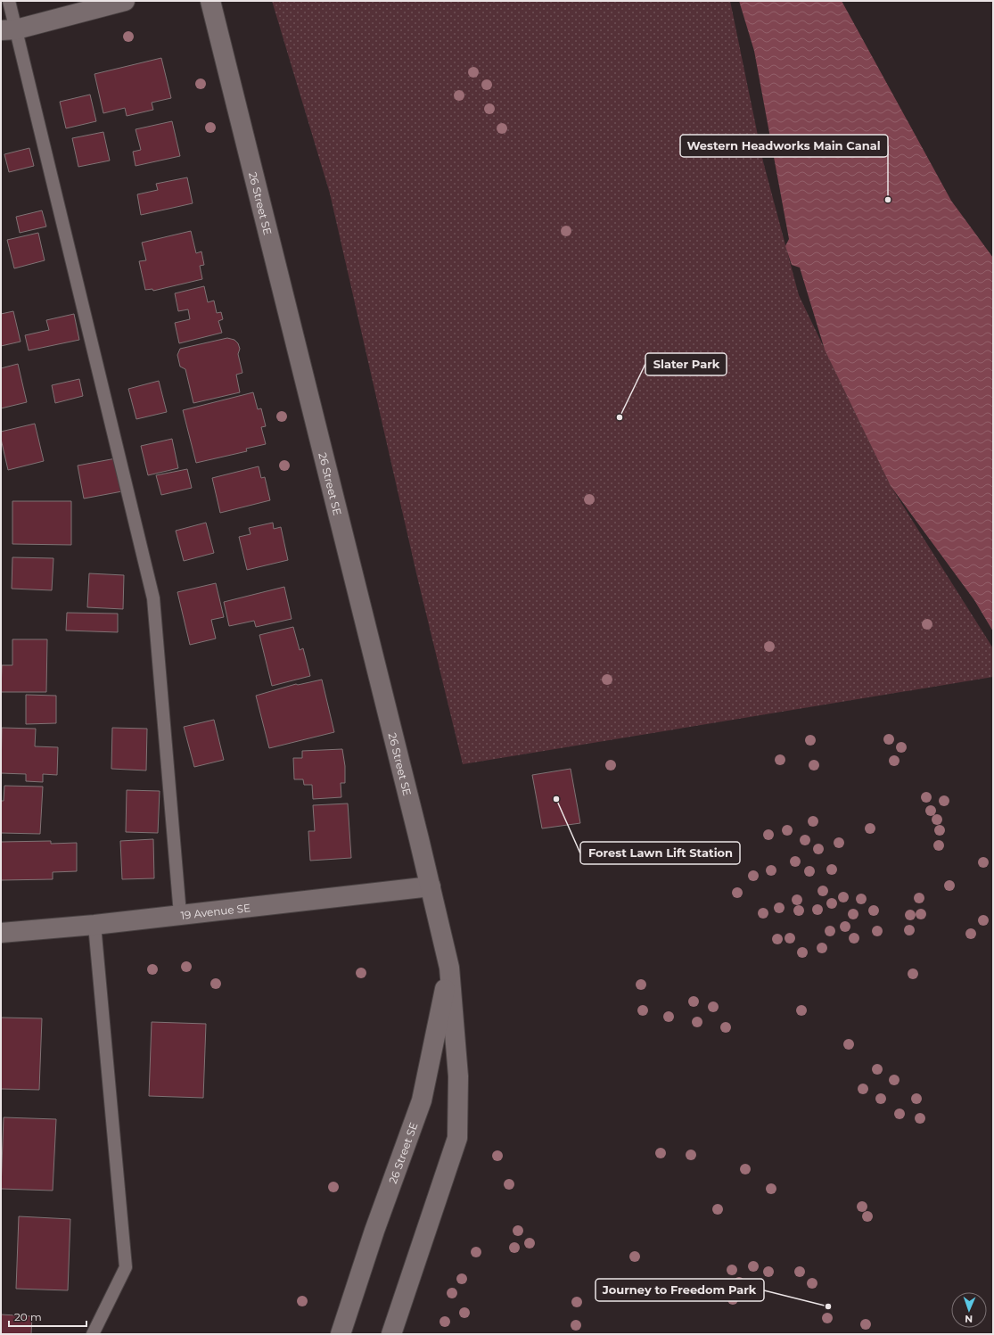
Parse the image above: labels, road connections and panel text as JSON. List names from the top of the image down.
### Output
{
  "streets": {
    "street": ["26 Street SE", "19 Avenue SE"]
  },
  "crossings": [
    ["26 Street SE", "19 Avenue SE"]
  ],
  "places": [
    "Western Headworks Main Canal",
    "Slater Park",
    "Forest Lawn Lift Station",
    "Journey to Freedom Park"
  ],
  "scale_bar": "20 m",
  "north": "bottom"
}
